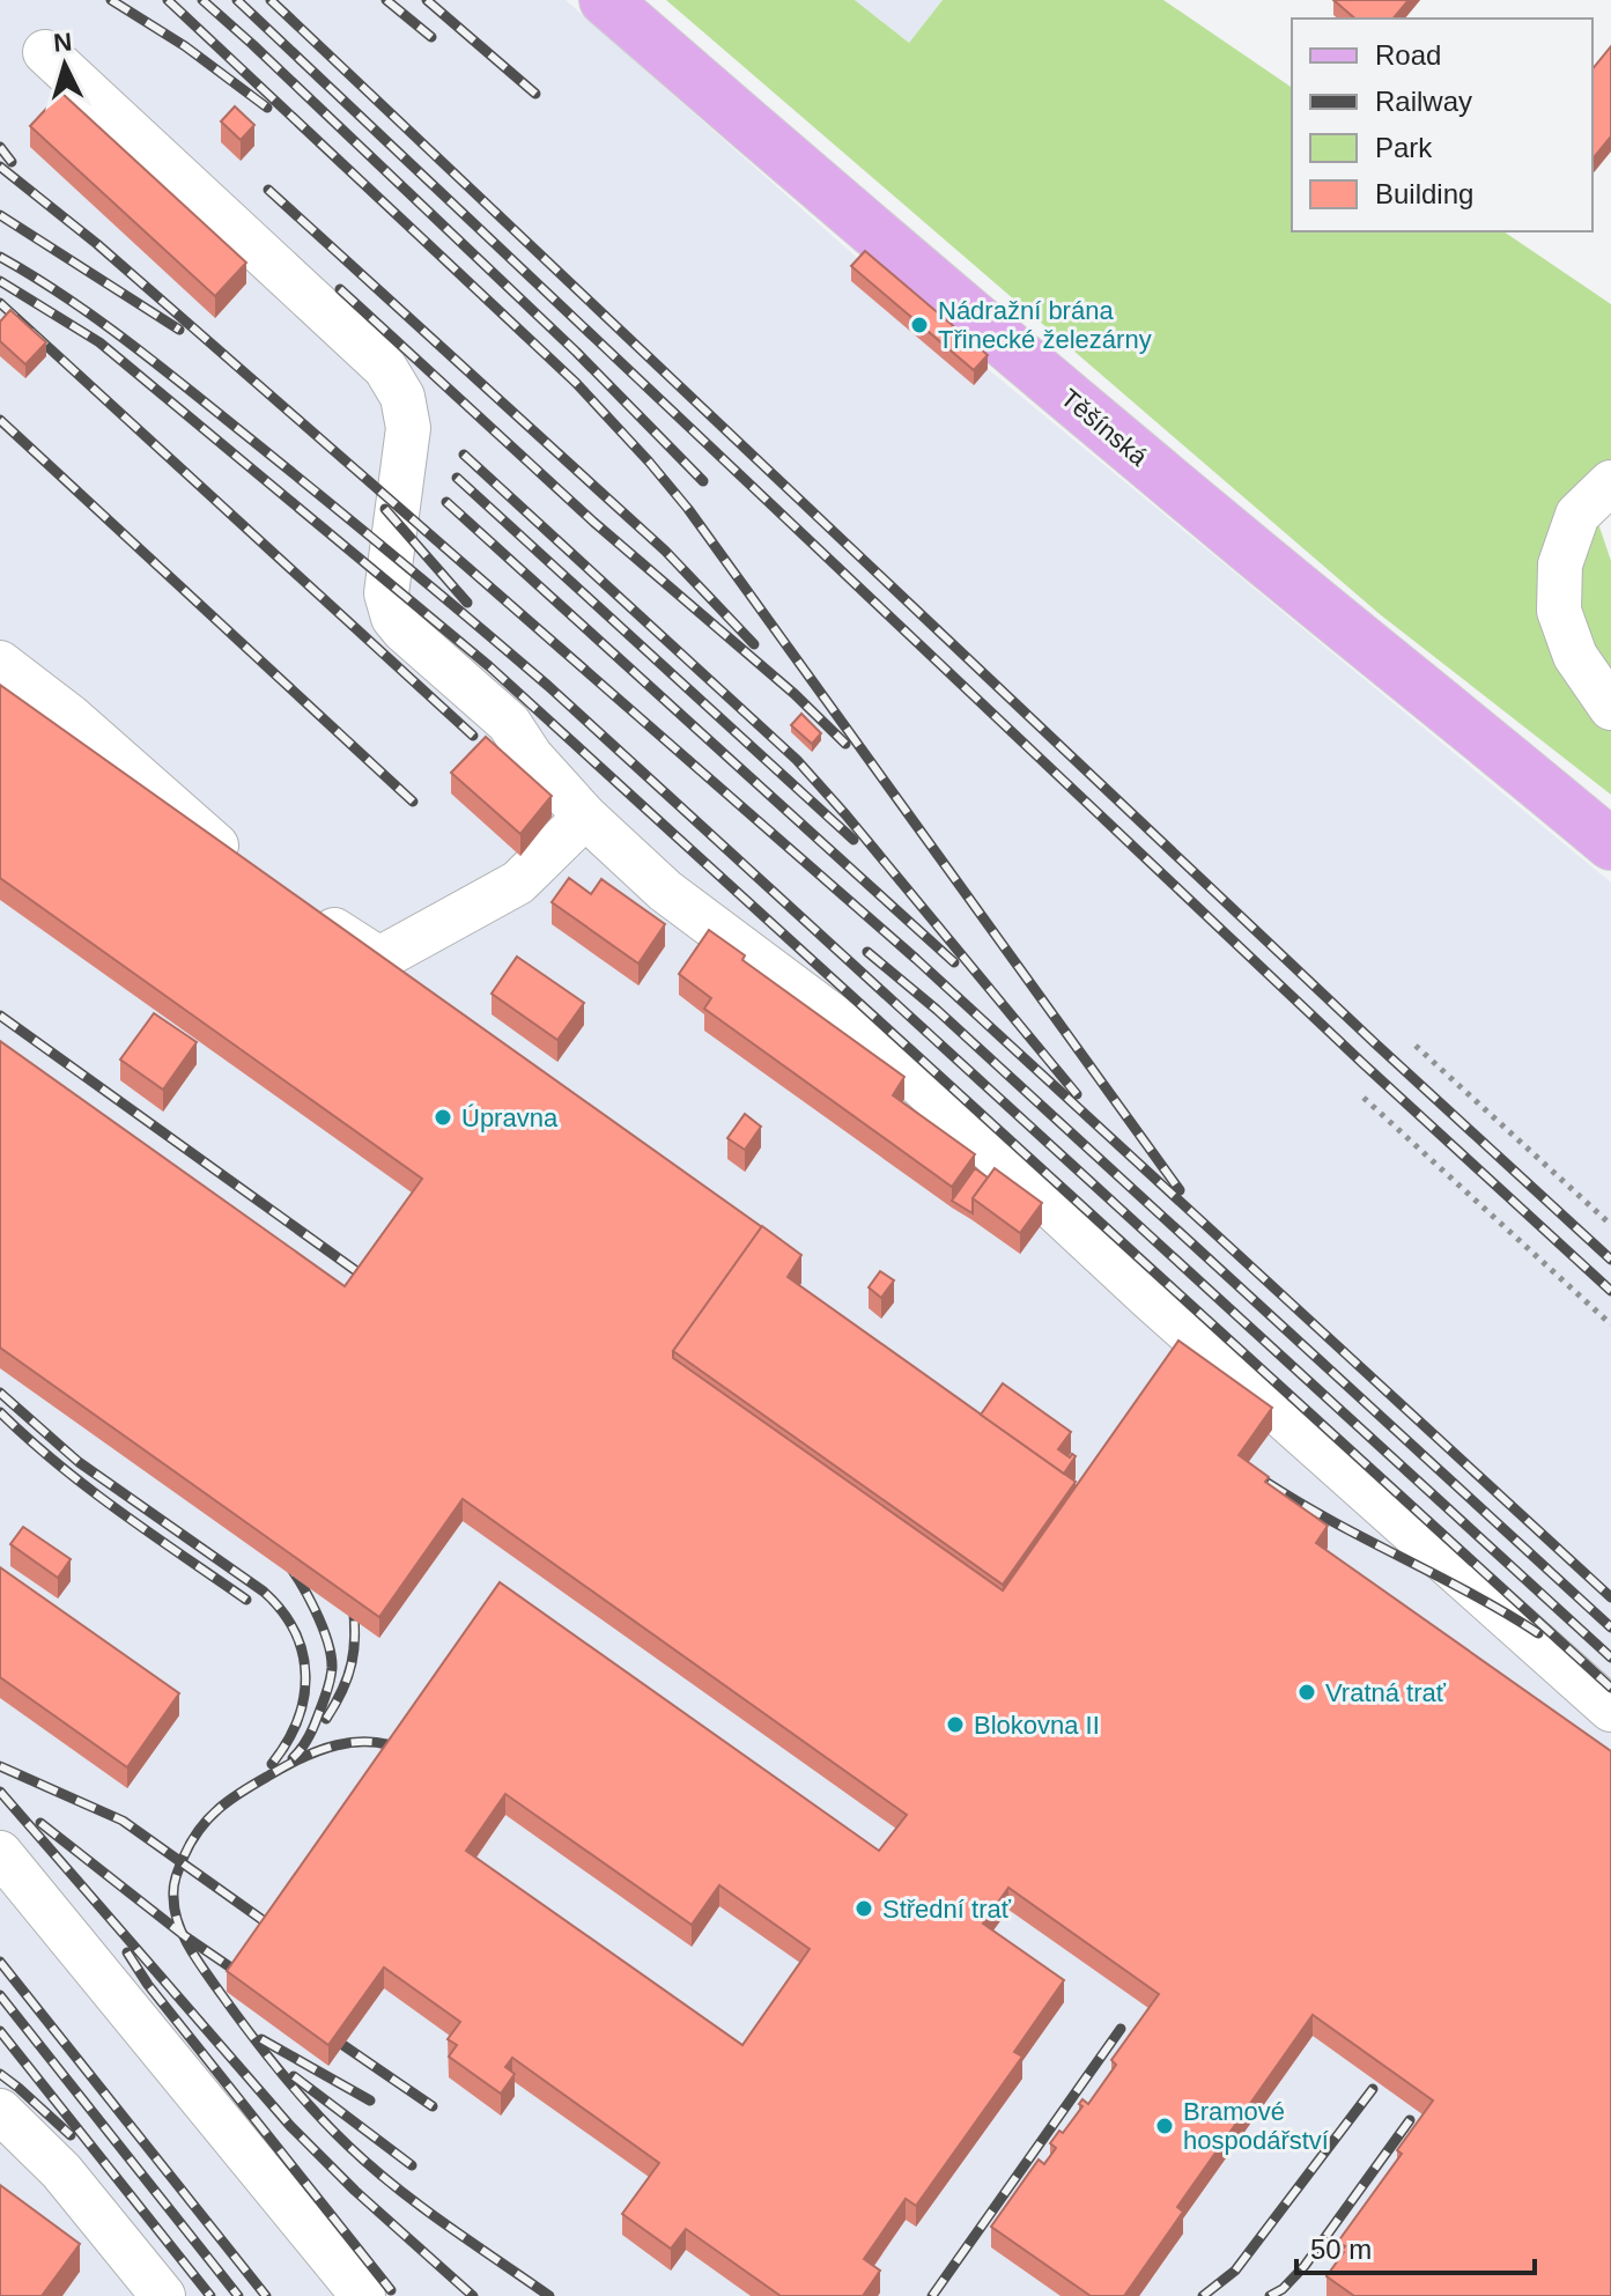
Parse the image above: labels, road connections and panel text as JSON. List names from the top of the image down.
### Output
{
  "streets": {
    "main road": ["Těšínská"]
  },
  "places": [
    "Nádražní brána Třinecké železárny",
    "Úpravna",
    "Vratná trať",
    "Blokovna II",
    "Střední trať",
    "Bramové hospodářství"
  ],
  "legend": [
    "Road",
    "Railway",
    "Park",
    "Building"
  ],
  "scale_bar": "50 m",
  "north": "top"
}
